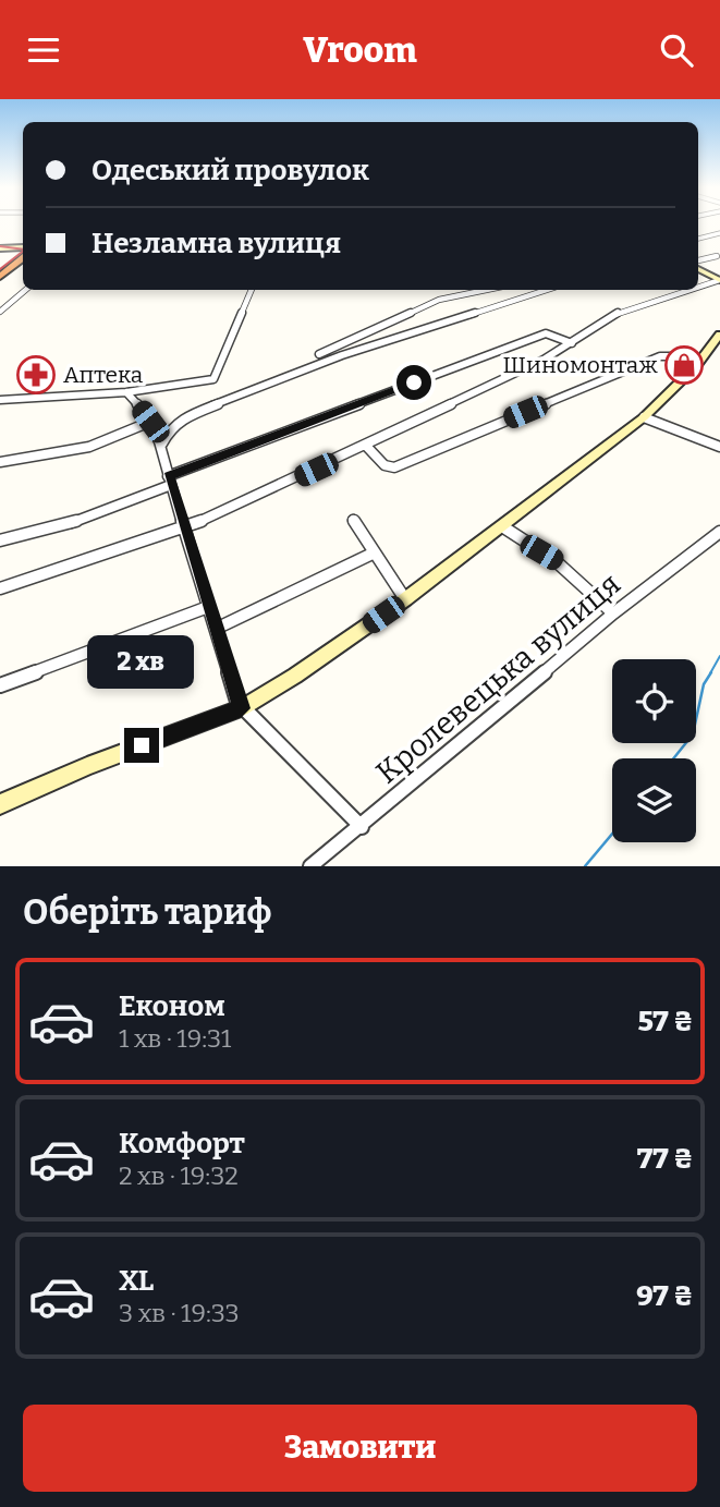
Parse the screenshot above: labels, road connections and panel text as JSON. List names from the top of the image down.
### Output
{
  "streets": {
    "street": ["Кролевецька вулиця"]
  },
  "places": {
    "shop": ["Шиномонтаж"],
    "pharmacy": ["Аптека"]
  },
  "page": {
    "header": "Vroom",
    "banner": ["Одеський провулок", "Незламна вулиця"],
    "bubble": "2 хв",
    "heading": "Оберіть тариф",
    "list": [
      {
        "name": "Економ",
        "note": "1 хв · 19:31",
        "value": "57 ₴"
      },
      {
        "name": "Комфорт",
        "note": "2 хв · 19:32",
        "value": "77 ₴"
      },
      {
        "name": "XL",
        "note": "3 хв · 19:33",
        "value": "97 ₴"
      }
    ],
    "buttons": "Замовити"
  }
}
